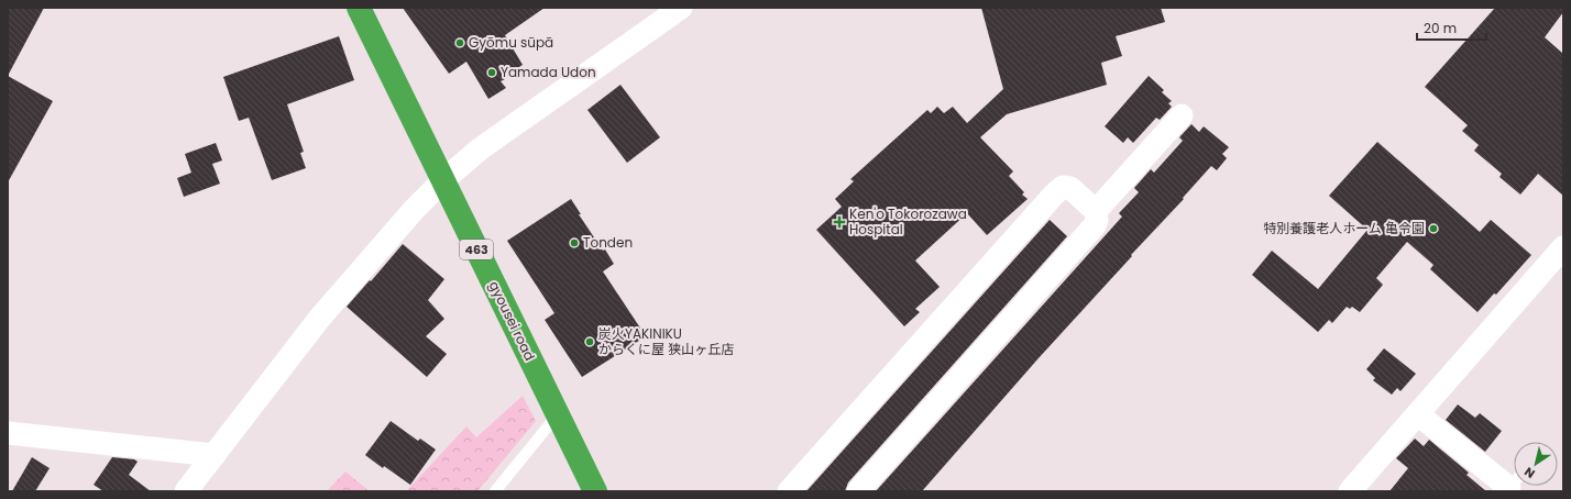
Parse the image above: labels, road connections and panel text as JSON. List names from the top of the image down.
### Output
{
  "streets": {
    "highway": ["463", "gyousei road"]
  },
  "places": {
    "other": [
      "Gyōmu sūpā",
      "Yamada Udon",
      "特別養護老人ホーム 亀令園",
      "Tonden",
      "炭火YAKINIKU からくに屋 狭山ヶ丘店"
    ],
    "health": ["Ken'o Tokorozawa Hospital"]
  },
  "scale_bar": "20 m",
  "north": "bottom left"
}
